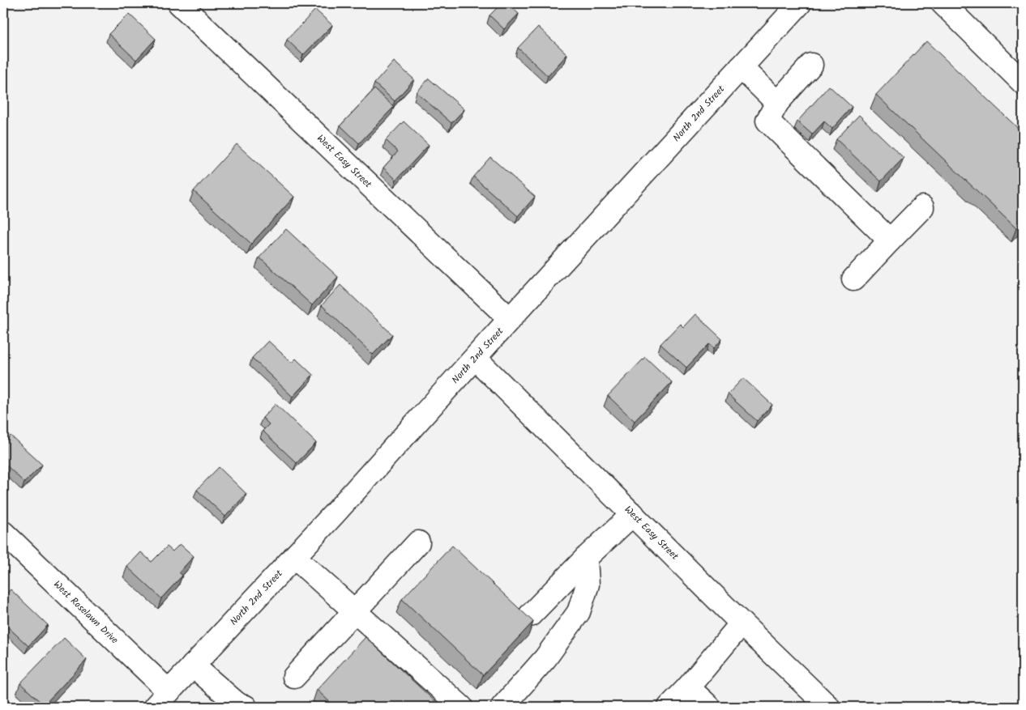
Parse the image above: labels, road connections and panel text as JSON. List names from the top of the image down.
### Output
{
  "streets": {
    "street": ["North 2nd Street", "West Easy Street", "West Roselawn Drive"]
  },
  "crossings": [
    ["North 2nd Street", "West Easy Street"],
    ["North 2nd Street", "West Roselawn Drive"]
  ]
}
